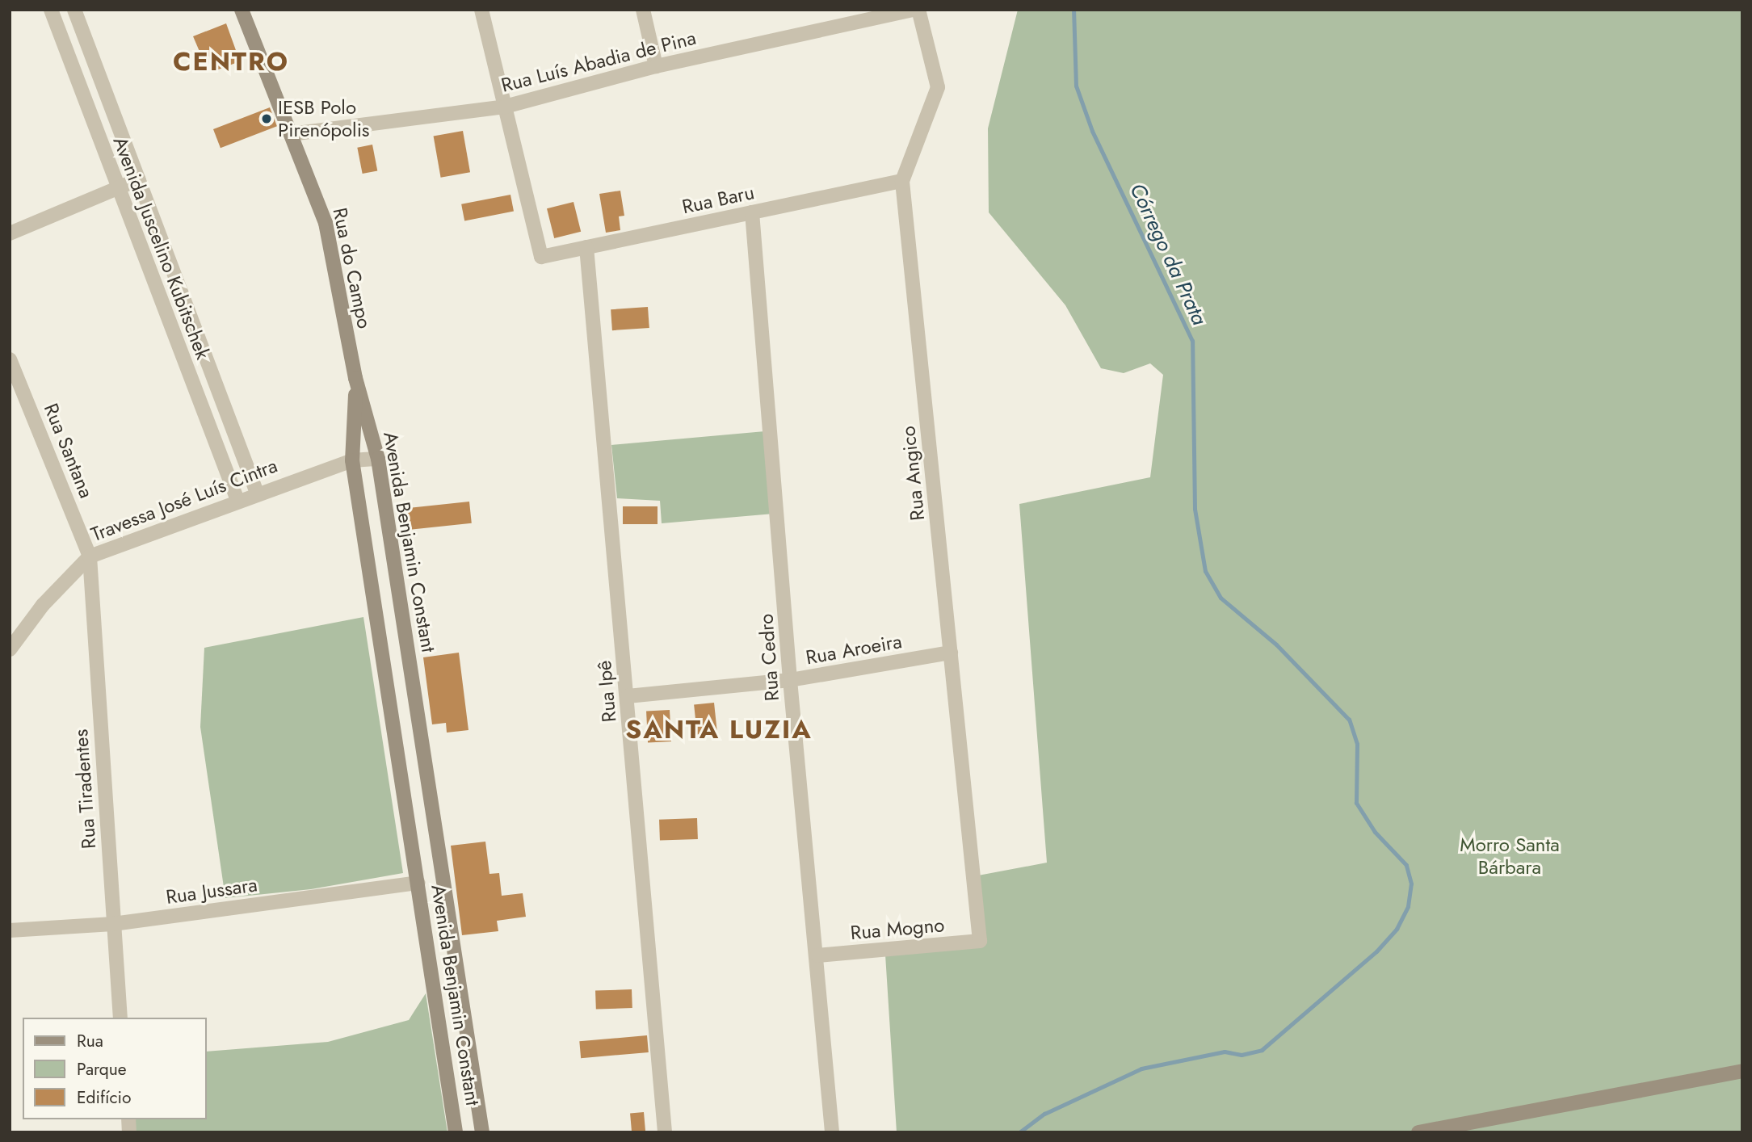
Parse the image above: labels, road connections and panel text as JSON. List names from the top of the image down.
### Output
{
  "streets": {
    "street": [
      "Rua Luís Abadia de Pina",
      "Rua Baru",
      "Avenida Juscelino Kubitschek",
      "Rua do Campo",
      "Rua Santana",
      "Rua Angico",
      "Travessa José Luís Cintra",
      "Avenida Benjamin Constant",
      "Rua Aroeira",
      "Rua Cedro",
      "Rua Ipê",
      "Rua Tiradentes",
      "Rua Jussara",
      "Rua Mogno"
    ]
  },
  "crossings": [
    ["Rua Luís Abadia de Pina", "Rua Baru"],
    ["Rua Luís Abadia de Pina", "Rua do Campo"],
    ["Rua Baru", "Rua Angico"],
    ["Rua Baru", "Rua Cedro"],
    ["Rua Baru", "Rua Ipê"],
    ["Avenida Juscelino Kubitschek", "Travessa José Luís Cintra"],
    ["Rua do Campo", "Avenida Benjamin Constant"],
    ["Rua Santana", "Travessa José Luís Cintra"],
    ["Rua Santana", "Rua Tiradentes"],
    ["Rua Angico", "Rua Aroeira"],
    ["Rua Angico", "Rua Mogno"],
    ["Travessa José Luís Cintra", "Avenida Benjamin Constant"],
    ["Travessa José Luís Cintra", "Rua Tiradentes"],
    ["Avenida Benjamin Constant", "Rua Jussara"],
    ["Rua Aroeira", "Rua Cedro"],
    ["Rua Aroeira", "Rua Ipê"],
    ["Rua Cedro", "Rua Mogno"],
    ["Rua Tiradentes", "Rua Jussara"]
  ],
  "districts": ["CENTRO", "SANTA LUZIA"],
  "water": ["Córrego da Prata"],
  "parks": ["Morro Santa Bárbara"],
  "places": ["IESB Polo Pirenópolis"],
  "legend": ["Rua", "Parque", "Edifício"]
}
